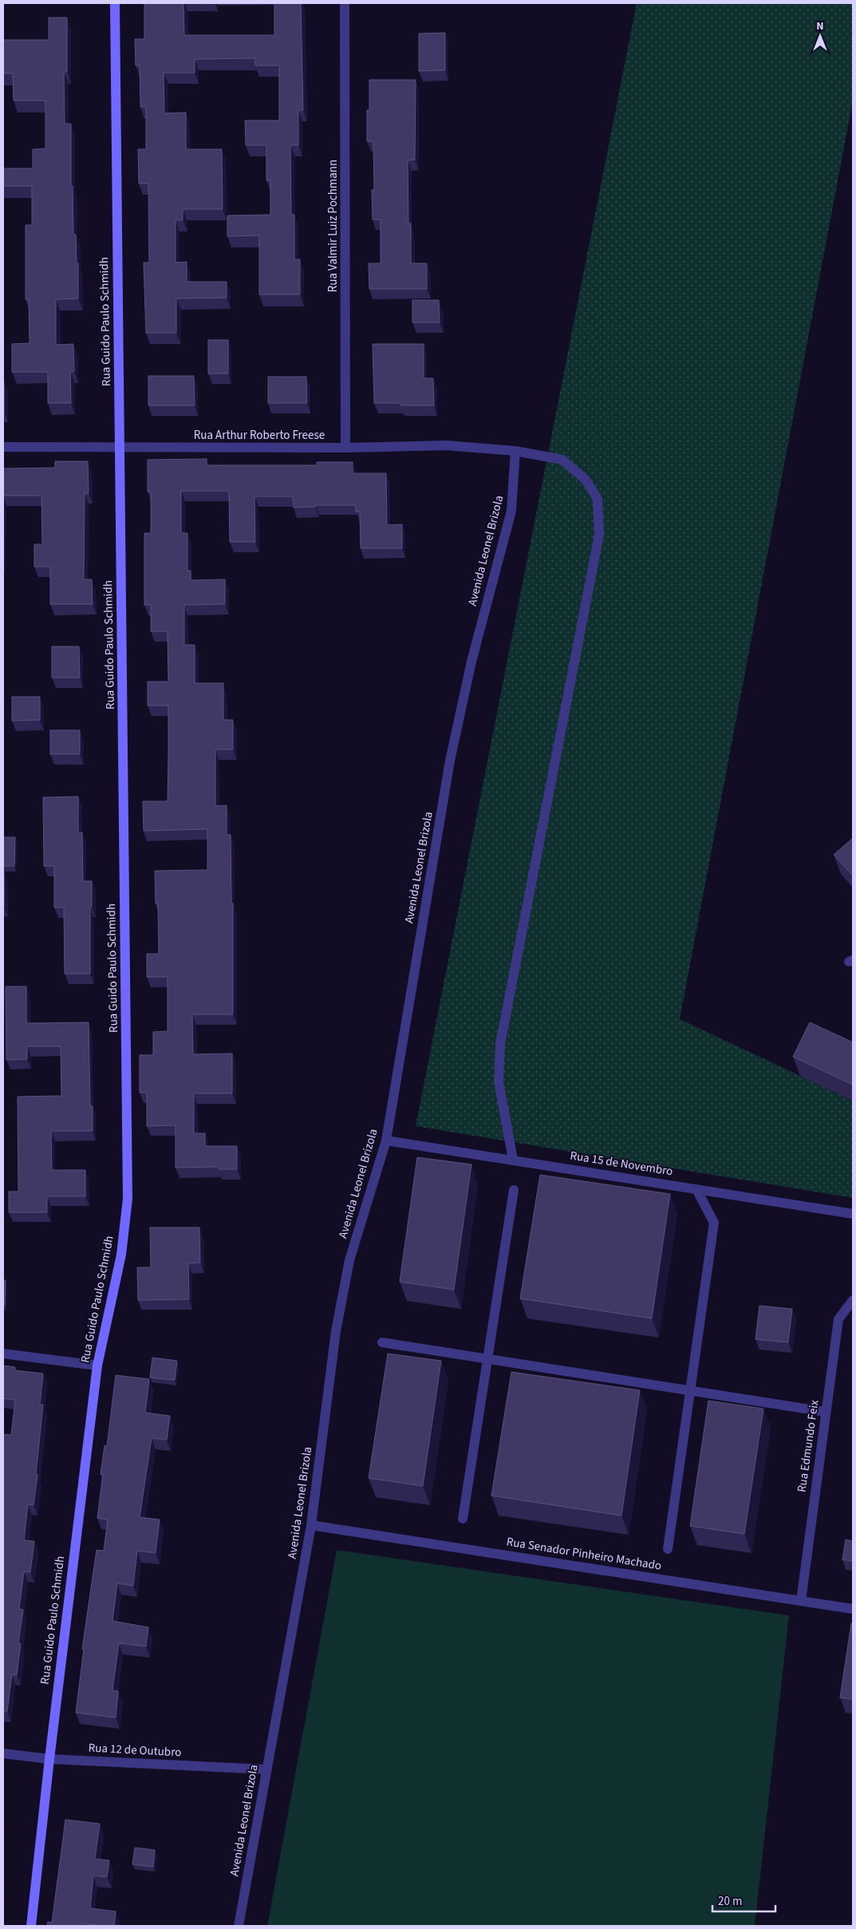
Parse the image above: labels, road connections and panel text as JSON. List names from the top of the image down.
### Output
{
  "streets": {
    "street": [
      "Rua Valmir Luiz Pochmann",
      "Rua Guido Paulo Schmidh",
      "Rua Arthur Roberto Freese",
      "Avenida Leonel Brizola",
      "Rua 15 de Novembro",
      "Rua Edmundo Feix",
      "Rua Senador Pinheiro Machado",
      "Rua 12 de Outubro"
    ]
  },
  "crossings": [
    ["Rua Valmir Luiz Pochmann", "Rua Arthur Roberto Freese"],
    ["Rua Guido Paulo Schmidh", "Rua Arthur Roberto Freese"],
    ["Rua Guido Paulo Schmidh", "Rua 12 de Outubro"],
    ["Rua Arthur Roberto Freese", "Avenida Leonel Brizola"],
    ["Rua Arthur Roberto Freese", "Rua 15 de Novembro"],
    ["Avenida Leonel Brizola", "Rua 15 de Novembro"],
    ["Avenida Leonel Brizola", "Rua Senador Pinheiro Machado"],
    ["Avenida Leonel Brizola", "Rua 12 de Outubro"],
    ["Rua Edmundo Feix", "Rua Senador Pinheiro Machado"]
  ],
  "scale_bar": "20 m",
  "north": "top"
}
